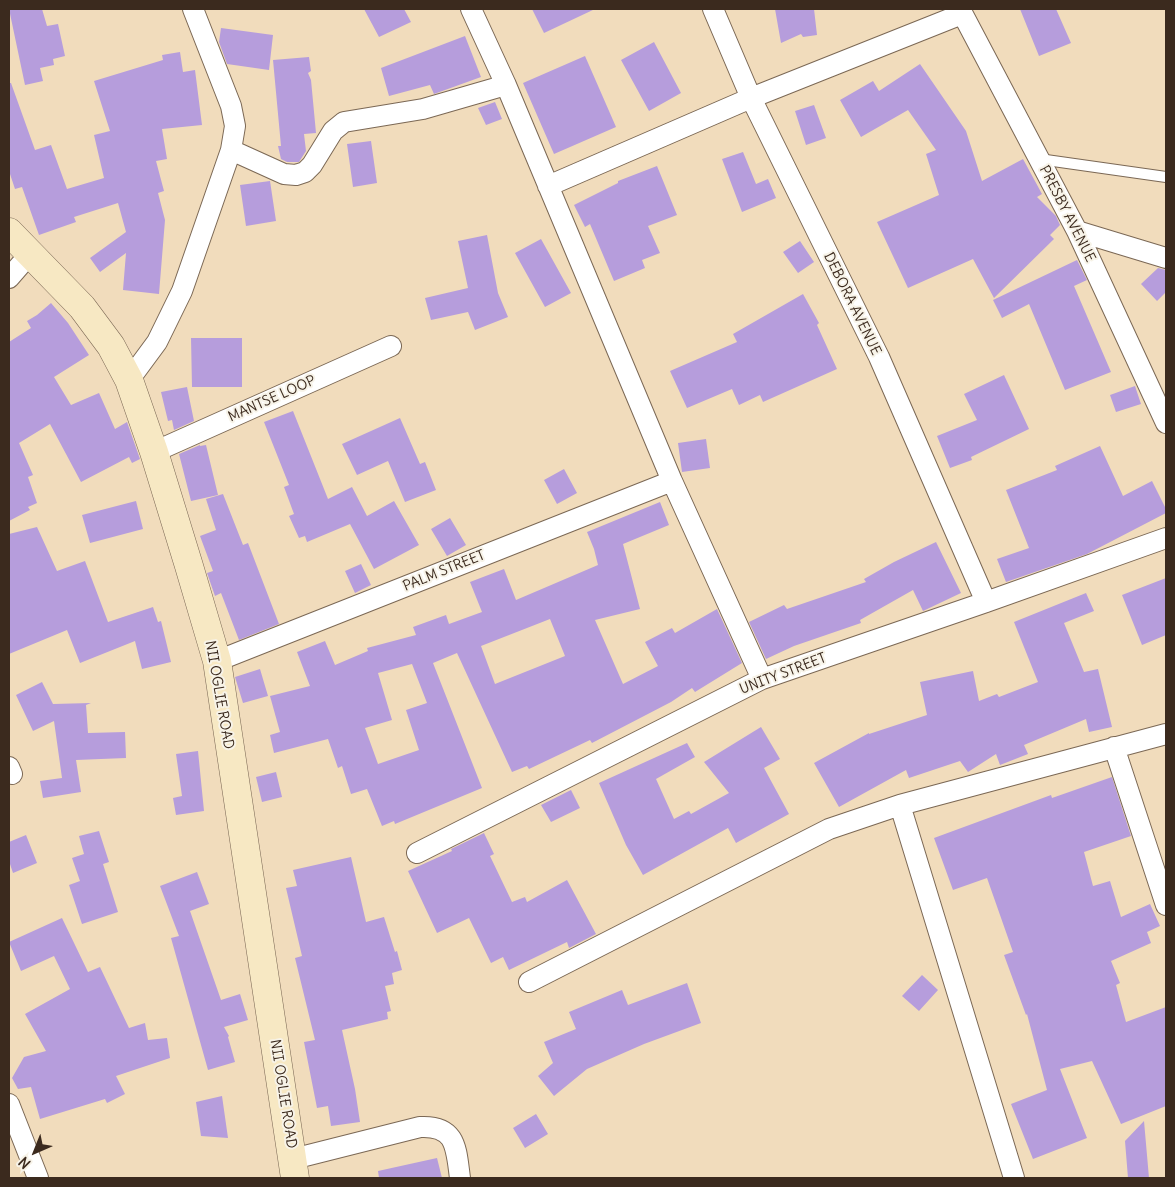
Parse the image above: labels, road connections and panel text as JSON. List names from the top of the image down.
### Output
{
  "streets": {
    "street": [
      "PRESBY AVENUE",
      "DEBORA AVENUE",
      "MANTSE LOOP",
      "PALM STREET",
      "UNITY STREET",
      "NII OGLIE ROAD"
    ]
  },
  "crossings": [
    ["DEBORA AVENUE", "UNITY STREET"],
    ["MANTSE LOOP", "NII OGLIE ROAD"],
    ["PALM STREET", "NII OGLIE ROAD"]
  ],
  "north": "bottom left"
}
